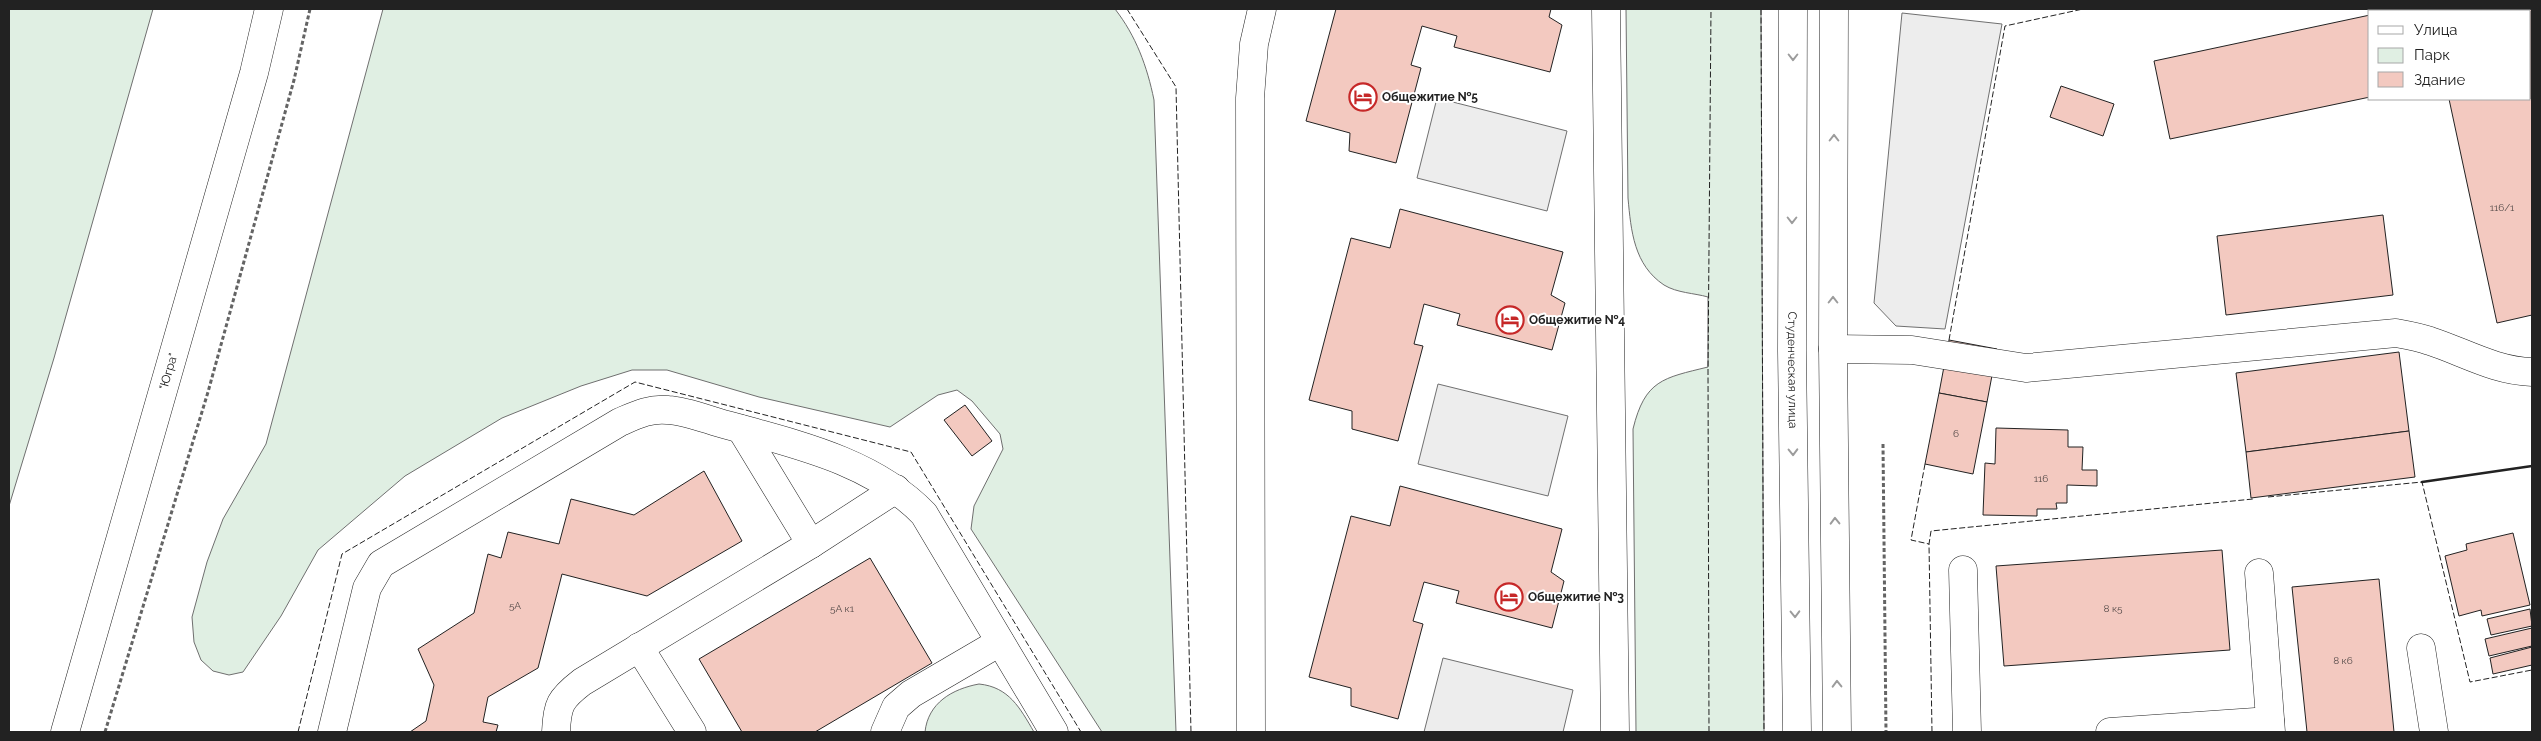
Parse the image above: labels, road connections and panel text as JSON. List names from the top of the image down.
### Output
{
  "streets": {
    "main road": ["\"Югра\"", "Студенческая улица"]
  },
  "places": {
    "hotel": ["Общежитие №5", "Общежитие №4", "Общежитие №3"]
  },
  "house_numbers": [
    "116/1",
    "6",
    "116",
    "5А",
    "5А к1",
    "8 к5",
    "8 к6"
  ],
  "legend": ["Улица", "Парк", "Здание"]
}
